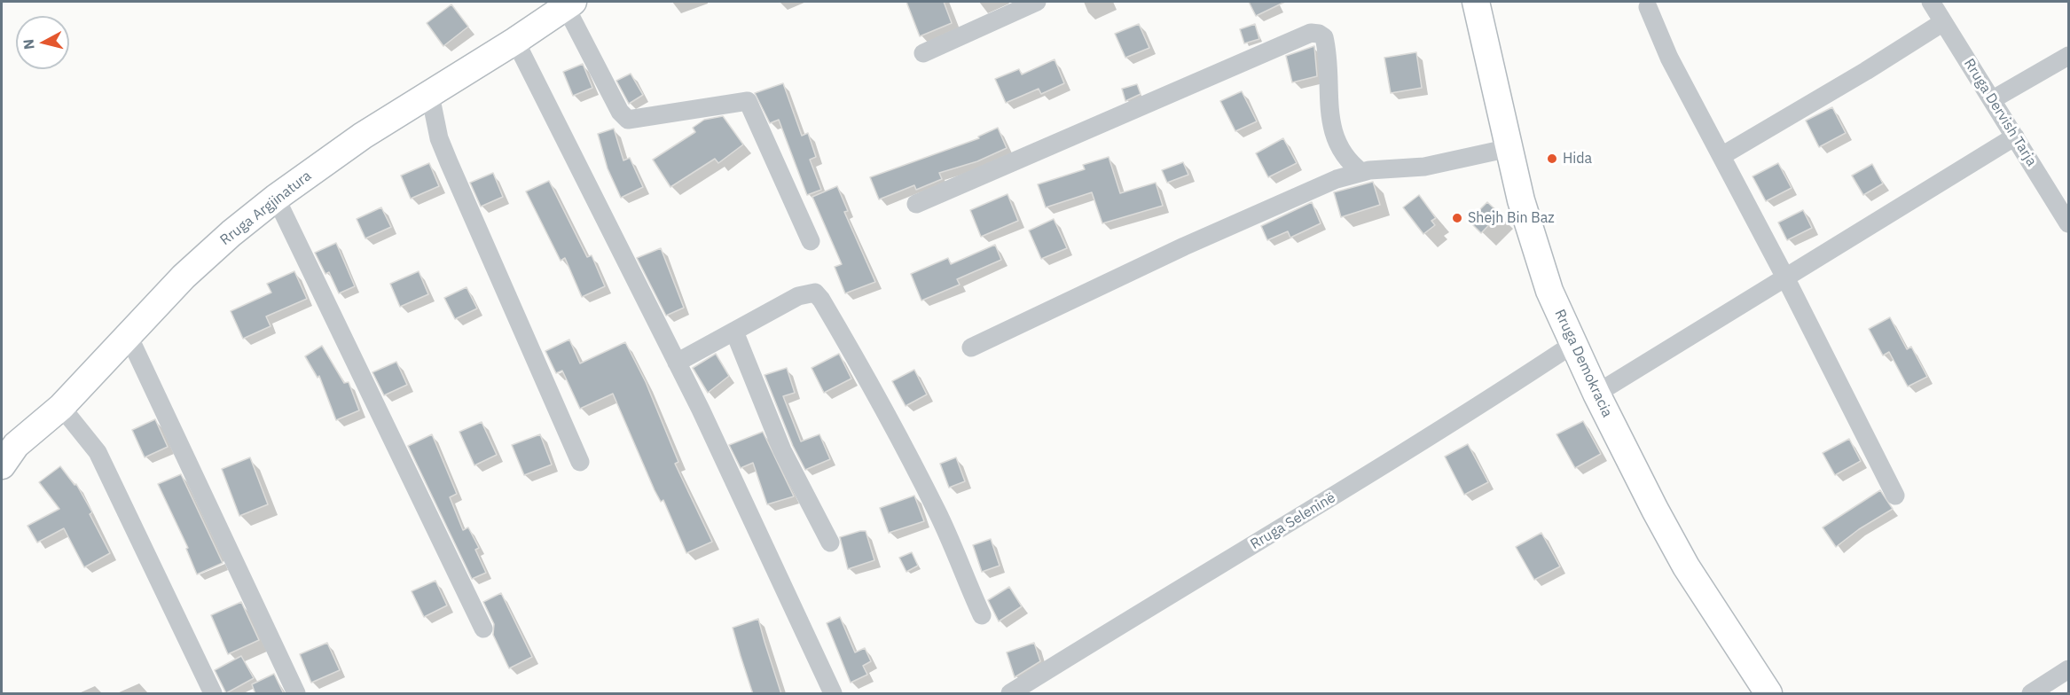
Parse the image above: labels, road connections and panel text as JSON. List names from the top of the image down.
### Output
{
  "streets": {
    "main road": ["Rruga Argjinatura", "Rruga Demokracia"],
    "street": ["Rruga Dervish Tarja", "Rruga Seleninë"]
  },
  "crossings": [
    ["Rruga Demokracia", "Rruga Seleninë"]
  ],
  "places": ["Hida", "Shejh Bin Baz"],
  "north": "left"
}
